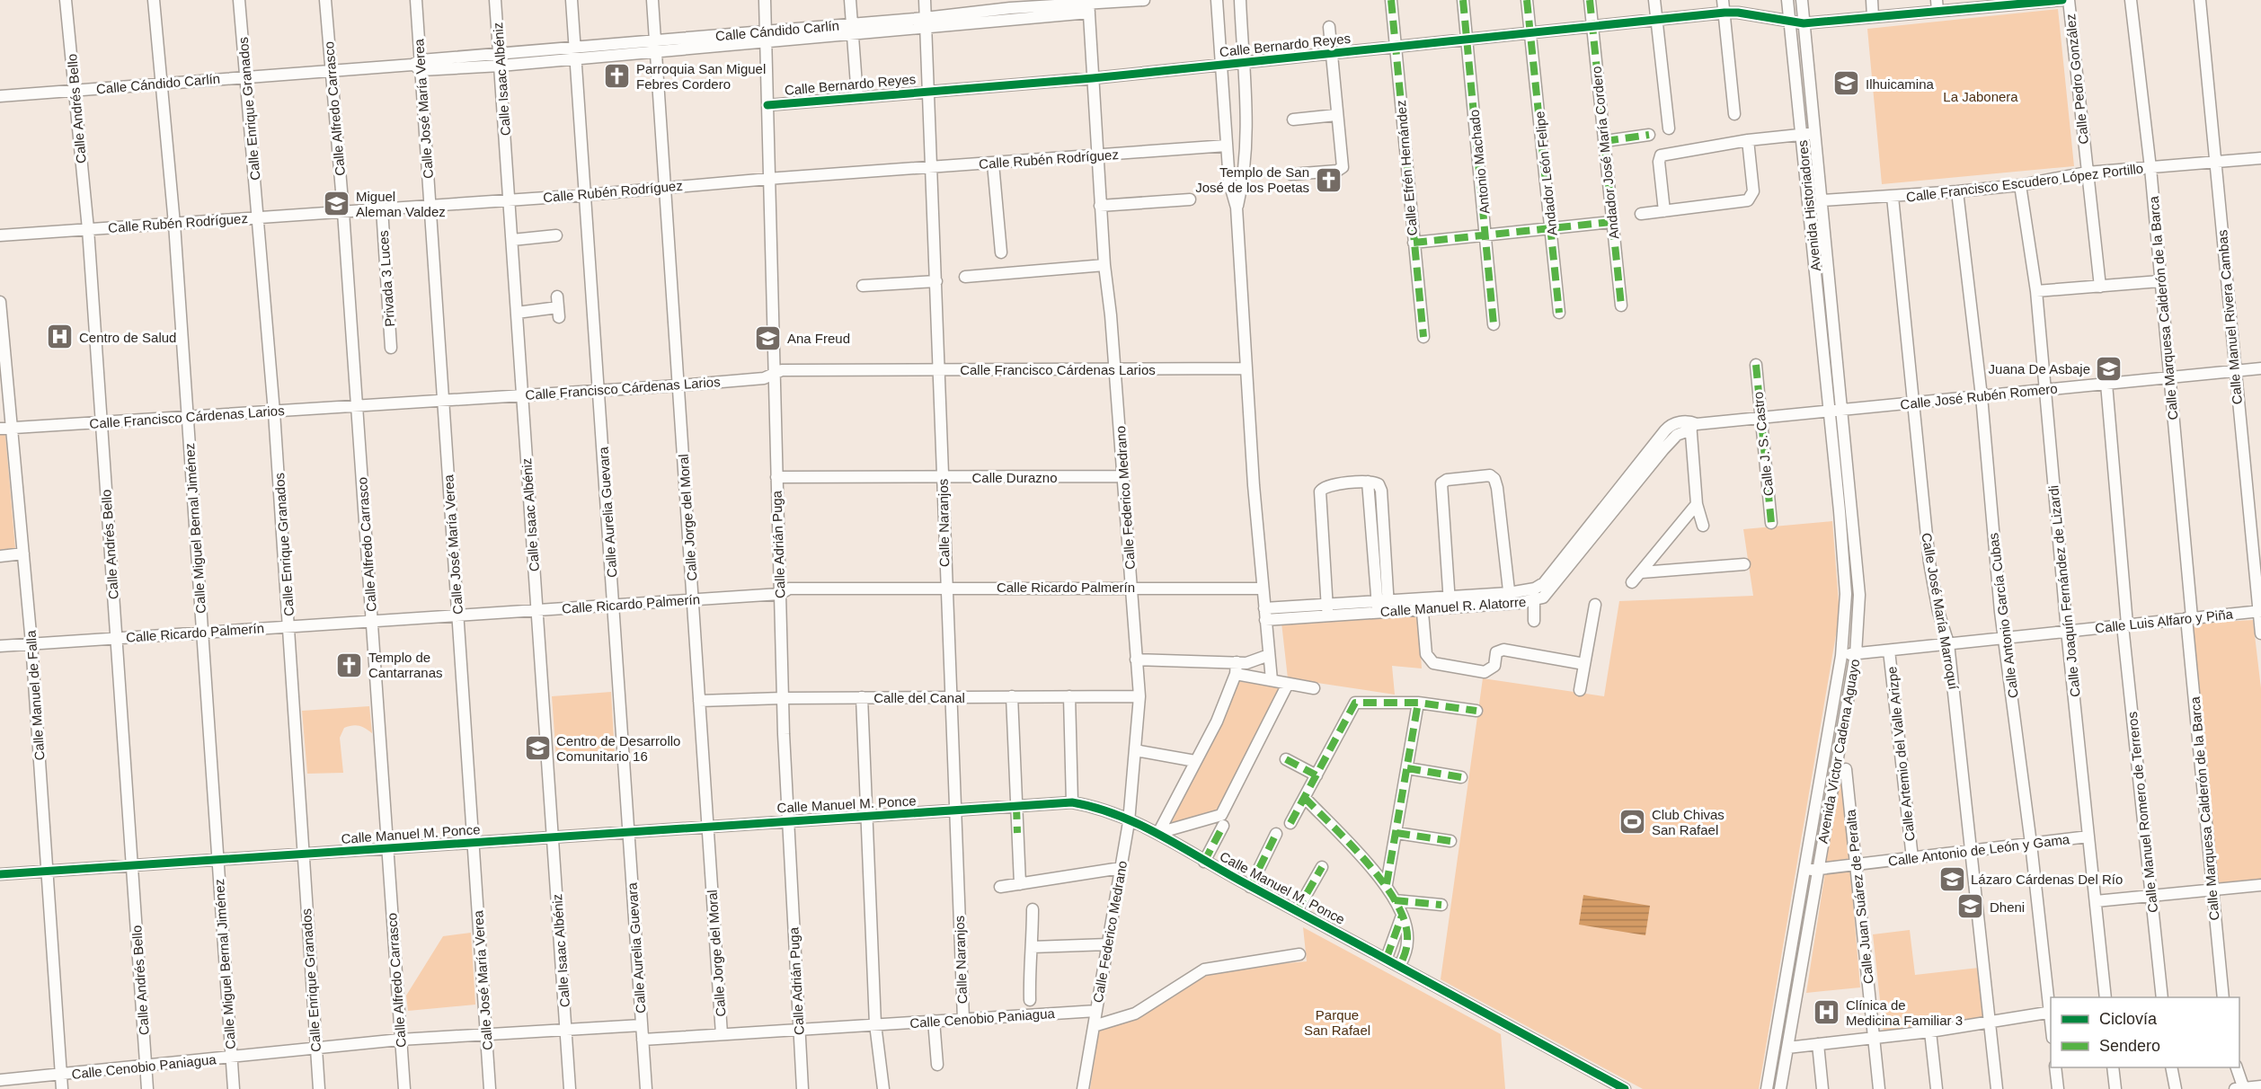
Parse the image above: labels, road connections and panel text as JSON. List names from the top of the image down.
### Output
{
  "streets": {
    "street": [
      "Calle Cándido Carlín",
      "Calle Bernardo Reyes",
      "Calle Isaac Albéniz",
      "Calle Pedro González",
      "Calle Andrés Bello",
      "Calle Enrique Granados",
      "Calle Alfredo Carrasco",
      "Calle José María Verea",
      "Andador José María Cordero",
      "Calle Rubén Rodríguez",
      "Antonio Machado",
      "Calle Efrén Hernández",
      "Andador León Felipe",
      "Calle Francisco Escudero López Portillo",
      "Avenida Historiadores",
      "Privada 3 Luces",
      "Calle Marquesa Calderón de la Barca",
      "Calle Manuel Rivera Cambas",
      "Calle Francisco Cárdenas Larios",
      "Calle José Rubén Romero",
      "Calle J. S. Castro",
      "Calle Durazno",
      "Calle Federico Medrano",
      "Calle Aurelia Guevara",
      "Calle Jorge del Moral",
      "Calle Naranjos",
      "Calle Miguel Bernal Jiménez",
      "Calle Adrián Puga",
      "Calle Ricardo Palmerín",
      "Calle Joaquín Fernández de Lizardi",
      "Calle Manuel R. Alatorre",
      "Calle José María Marroquí",
      "Calle Antonio García Cubas",
      "Calle Luis Alfaro y Piña",
      "Calle Manuel de Falla",
      "Calle del Canal",
      "Avenida Víctor Cadena Aguayo",
      "Calle Artemio del Valle Arizpe",
      "Calle Manuel M. Ponce",
      "Calle Manuel Romero de Terreros",
      "Calle Antonio de León y Gama",
      "Calle Juan Suárez de Peralta",
      "Calle Cenobio Paniagua"
    ]
  },
  "crossings": [
    ["Calle Cándido Carlín", "Calle Isaac Albéniz"],
    ["Calle Cándido Carlín", "Calle Andrés Bello"],
    ["Calle Cándido Carlín", "Calle Enrique Granados"],
    ["Calle Cándido Carlín", "Calle Alfredo Carrasco"],
    ["Calle Cándido Carlín", "Calle José María Verea"],
    ["Calle Cándido Carlín", "Calle Federico Medrano"],
    ["Calle Cándido Carlín", "Calle Aurelia Guevara"],
    ["Calle Cándido Carlín", "Calle Jorge del Moral"],
    ["Calle Cándido Carlín", "Calle Naranjos"],
    ["Calle Cándido Carlín", "Calle Miguel Bernal Jiménez"],
    ["Calle Cándido Carlín", "Calle Adrián Puga"],
    ["Calle Bernardo Reyes", "Andador José María Cordero"],
    ["Calle Bernardo Reyes", "Antonio Machado"],
    ["Calle Bernardo Reyes", "Calle Efrén Hernández"],
    ["Calle Bernardo Reyes", "Andador León Felipe"],
    ["Calle Bernardo Reyes", "Avenida Historiadores"],
    ["Calle Bernardo Reyes", "Calle Federico Medrano"],
    ["Calle Bernardo Reyes", "Calle Naranjos"],
    ["Calle Bernardo Reyes", "Calle Adrián Puga"],
    ["Calle Isaac Albéniz", "Calle Rubén Rodríguez"],
    ["Calle Isaac Albéniz", "Calle Francisco Cárdenas Larios"],
    ["Calle Isaac Albéniz", "Calle Ricardo Palmerín"],
    ["Calle Isaac Albéniz", "Calle Manuel M. Ponce"],
    ["Calle Isaac Albéniz", "Calle Cenobio Paniagua"],
    ["Calle Pedro González", "Calle Francisco Escudero López Portillo"],
    ["Calle Andrés Bello", "Calle Rubén Rodríguez"],
    ["Calle Andrés Bello", "Calle Francisco Cárdenas Larios"],
    ["Calle Andrés Bello", "Calle Ricardo Palmerín"],
    ["Calle Andrés Bello", "Calle Manuel M. Ponce"],
    ["Calle Andrés Bello", "Calle Cenobio Paniagua"],
    ["Calle Enrique Granados", "Calle Rubén Rodríguez"],
    ["Calle Enrique Granados", "Calle Francisco Cárdenas Larios"],
    ["Calle Enrique Granados", "Calle Ricardo Palmerín"],
    ["Calle Enrique Granados", "Calle Manuel M. Ponce"],
    ["Calle Enrique Granados", "Calle Cenobio Paniagua"],
    ["Calle Alfredo Carrasco", "Calle Rubén Rodríguez"],
    ["Calle Alfredo Carrasco", "Calle Francisco Cárdenas Larios"],
    ["Calle Alfredo Carrasco", "Calle Ricardo Palmerín"],
    ["Calle Alfredo Carrasco", "Calle Manuel M. Ponce"],
    ["Calle Alfredo Carrasco", "Calle Cenobio Paniagua"],
    ["Calle José María Verea", "Calle Rubén Rodríguez"],
    ["Calle José María Verea", "Calle Francisco Cárdenas Larios"],
    ["Calle José María Verea", "Calle Ricardo Palmerín"],
    ["Calle José María Verea", "Calle Manuel M. Ponce"],
    ["Calle José María Verea", "Calle Cenobio Paniagua"],
    ["Calle Rubén Rodríguez", "Privada 3 Luces"],
    ["Calle Rubén Rodríguez", "Calle Federico Medrano"],
    ["Calle Rubén Rodríguez", "Calle Aurelia Guevara"],
    ["Calle Rubén Rodríguez", "Calle Jorge del Moral"],
    ["Calle Rubén Rodríguez", "Calle Naranjos"],
    ["Calle Rubén Rodríguez", "Calle Miguel Bernal Jiménez"],
    ["Calle Rubén Rodríguez", "Calle Adrián Puga"],
    ["Calle Francisco Escudero López Portillo", "Avenida Historiadores"],
    ["Calle Francisco Escudero López Portillo", "Calle Marquesa Calderón de la Barca"],
    ["Calle Francisco Escudero López Portillo", "Calle Manuel Rivera Cambas"],
    ["Calle Francisco Escudero López Portillo", "Calle Joaquín Fernández de Lizardi"],
    ["Calle Francisco Escudero López Portillo", "Calle José María Marroquí"],
    ["Calle Francisco Escudero López Portillo", "Calle Antonio García Cubas"],
    ["Avenida Historiadores", "Calle José Rubén Romero"],
    ["Avenida Historiadores", "Avenida Víctor Cadena Aguayo"],
    ["Calle Marquesa Calderón de la Barca", "Calle José Rubén Romero"],
    ["Calle Marquesa Calderón de la Barca", "Calle Luis Alfaro y Piña"],
    ["Calle Manuel Rivera Cambas", "Calle José Rubén Romero"],
    ["Calle Manuel Rivera Cambas", "Calle Luis Alfaro y Piña"],
    ["Calle Francisco Cárdenas Larios", "Calle Federico Medrano"],
    ["Calle Francisco Cárdenas Larios", "Calle Aurelia Guevara"],
    ["Calle Francisco Cárdenas Larios", "Calle Jorge del Moral"],
    ["Calle Francisco Cárdenas Larios", "Calle Naranjos"],
    ["Calle Francisco Cárdenas Larios", "Calle Miguel Bernal Jiménez"],
    ["Calle Francisco Cárdenas Larios", "Calle Adrián Puga"],
    ["Calle Francisco Cárdenas Larios", "Calle Manuel de Falla"],
    ["Calle José Rubén Romero", "Calle J. S. Castro"],
    ["Calle José Rubén Romero", "Calle Joaquín Fernández de Lizardi"],
    ["Calle José Rubén Romero", "Calle Manuel R. Alatorre"],
    ["Calle José Rubén Romero", "Calle José María Marroquí"],
    ["Calle José Rubén Romero", "Calle Antonio García Cubas"],
    ["Calle José Rubén Romero", "Avenida Víctor Cadena Aguayo"],
    ["Calle José Rubén Romero", "Calle Manuel Romero de Terreros"],
    ["Calle Durazno", "Calle Federico Medrano"],
    ["Calle Durazno", "Calle Naranjos"],
    ["Calle Durazno", "Calle Adrián Puga"],
    ["Calle Federico Medrano", "Calle Ricardo Palmerín"],
    ["Calle Federico Medrano", "Calle del Canal"],
    ["Calle Federico Medrano", "Calle Manuel M. Ponce"],
    ["Calle Federico Medrano", "Calle Cenobio Paniagua"],
    ["Calle Aurelia Guevara", "Calle Ricardo Palmerín"],
    ["Calle Aurelia Guevara", "Calle Manuel M. Ponce"],
    ["Calle Aurelia Guevara", "Calle Cenobio Paniagua"],
    ["Calle Jorge del Moral", "Calle Ricardo Palmerín"],
    ["Calle Jorge del Moral", "Calle del Canal"],
    ["Calle Jorge del Moral", "Calle Manuel M. Ponce"],
    ["Calle Jorge del Moral", "Calle Cenobio Paniagua"],
    ["Calle Naranjos", "Calle Ricardo Palmerín"],
    ["Calle Naranjos", "Calle del Canal"],
    ["Calle Naranjos", "Calle Manuel M. Ponce"],
    ["Calle Naranjos", "Calle Cenobio Paniagua"],
    ["Calle Miguel Bernal Jiménez", "Calle Ricardo Palmerín"],
    ["Calle Miguel Bernal Jiménez", "Calle Manuel M. Ponce"],
    ["Calle Miguel Bernal Jiménez", "Calle Cenobio Paniagua"],
    ["Calle Adrián Puga", "Calle Ricardo Palmerín"],
    ["Calle Adrián Puga", "Calle del Canal"],
    ["Calle Adrián Puga", "Calle Manuel M. Ponce"],
    ["Calle Adrián Puga", "Calle Cenobio Paniagua"],
    ["Calle Ricardo Palmerín", "Calle Manuel de Falla"],
    ["Calle Joaquín Fernández de Lizardi", "Calle Luis Alfaro y Piña"],
    ["Calle Joaquín Fernández de Lizardi", "Calle Antonio de León y Gama"],
    ["Calle José María Marroquí", "Calle Luis Alfaro y Piña"],
    ["Calle José María Marroquí", "Calle Antonio de León y Gama"],
    ["Calle Antonio García Cubas", "Calle Luis Alfaro y Piña"],
    ["Calle Antonio García Cubas", "Calle Antonio de León y Gama"],
    ["Calle Luis Alfaro y Piña", "Avenida Víctor Cadena Aguayo"],
    ["Calle Luis Alfaro y Piña", "Calle Artemio del Valle Arizpe"],
    ["Calle Luis Alfaro y Piña", "Calle Manuel Romero de Terreros"],
    ["Calle Manuel de Falla", "Calle Manuel M. Ponce"],
    ["Calle Manuel de Falla", "Calle Cenobio Paniagua"],
    ["Avenida Víctor Cadena Aguayo", "Calle Antonio de León y Gama"],
    ["Calle Artemio del Valle Arizpe", "Calle Antonio de León y Gama"],
    ["Calle Antonio de León y Gama", "Calle Juan Suárez de Peralta"]
  ],
  "parks": ["La Jabonera", "Parque San Rafael"],
  "places": {
    "church": ["Parroquia San Miguel Febres Cordero", "Templo de San José de los Poetas", "Templo de Cantarranas"],
    "school or university": [
      "Ilhuicamina",
      "Miguel Aleman Valdez",
      "Ana Freud",
      "Juana De Asbaje",
      "Centro de Desarrollo Comunitario 16",
      "Lázaro Cárdenas Del Río",
      "Dheni"
    ],
    "hospital": ["Centro de Salud", "Clínica de Medicina Familiar 3"],
    "sports": ["Club Chivas San Rafael"]
  },
  "legend": ["Ciclovía", "Sendero"]
}
